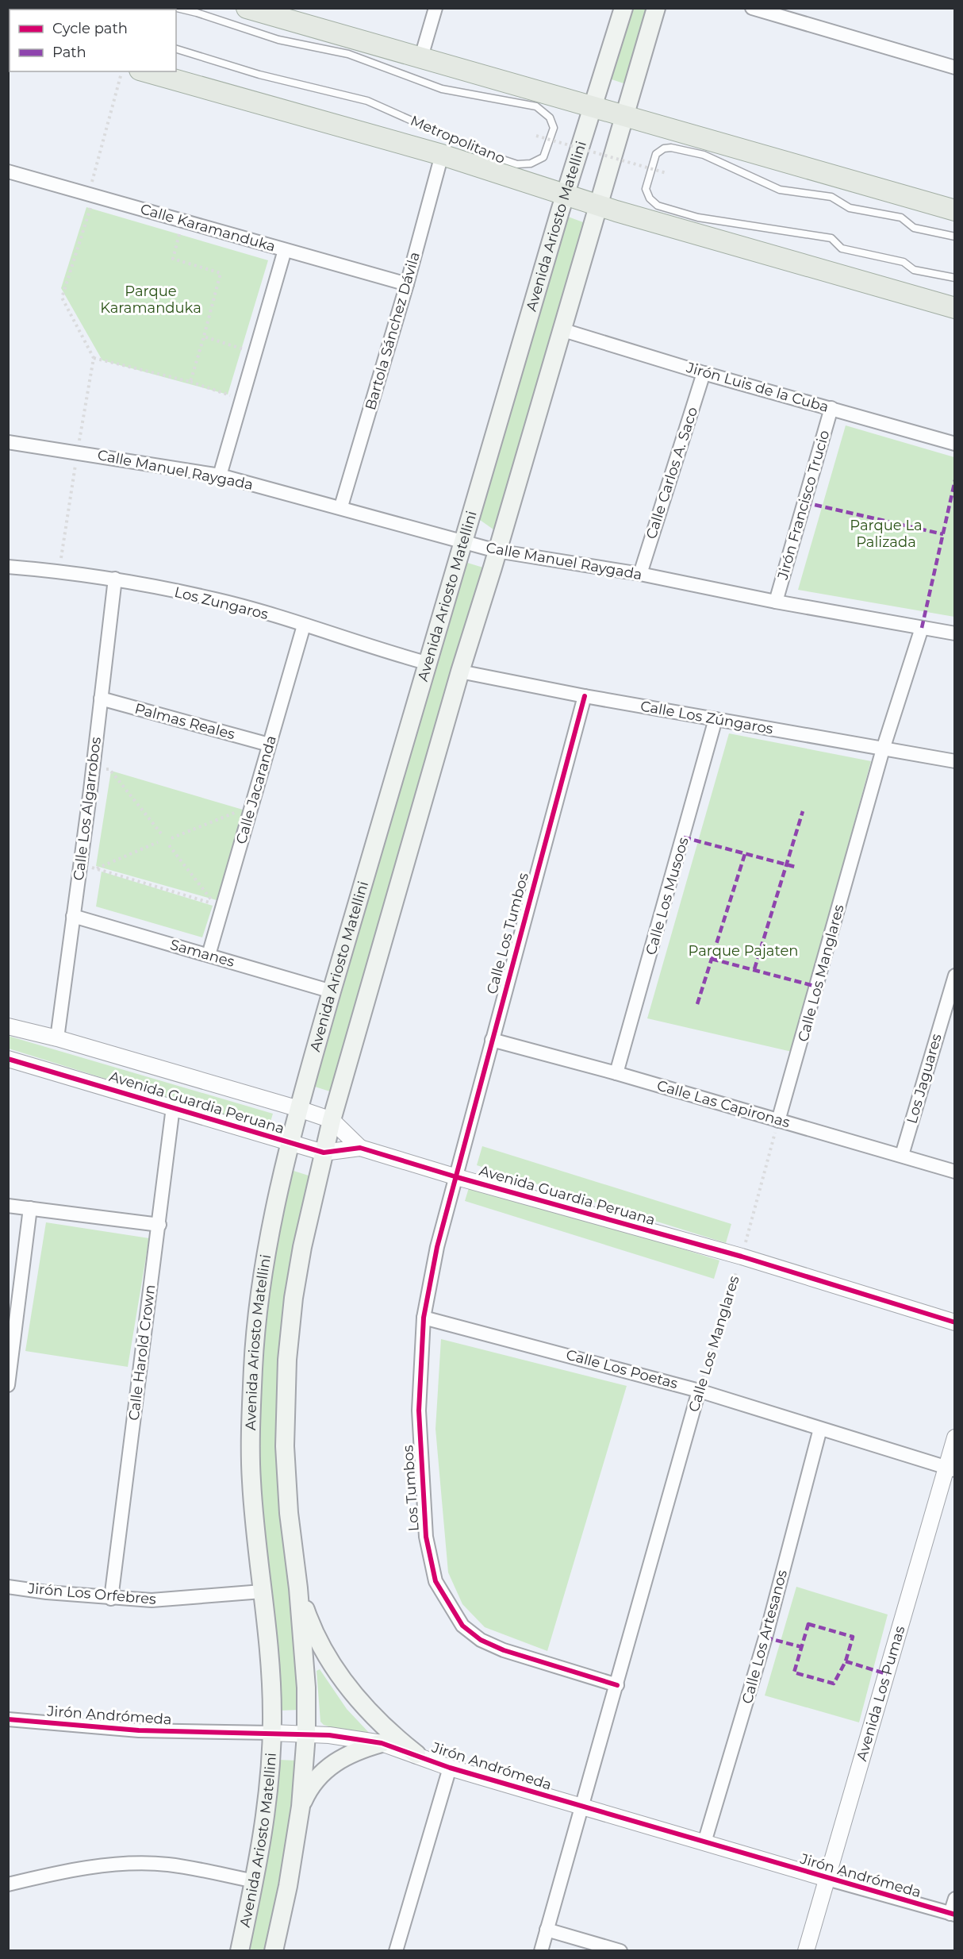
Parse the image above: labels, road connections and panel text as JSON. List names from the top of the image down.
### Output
{
  "streets": {
    "main road": ["Avenida Ariosto Matellini"],
    "street": [
      "Calle Karamanduka",
      "Bartola Sánchez Dávila",
      "Jirón Luis de la Cuba",
      "Calle Manuel Raygada",
      "Calle Carlos A. Saco",
      "Jirón Francisco Trucio",
      "Los Zungaros",
      "Calle Los Zúngaros",
      "Palmas Reales",
      "Calle Jacaranda",
      "Calle Los Algarrobos",
      "Calle Los Musoos",
      "Calle Los Tumbos",
      "Samanes",
      "Calle Los Manglares",
      "Los Jaguares",
      "Avenida Guardia Peruana",
      "Calle Las Capironas",
      "Calle Harold Crown",
      "Calle Los Poetas",
      "Los Tumbos",
      "Jirón Los Orfebres",
      "Calle Los Artesanos",
      "Avenida Los Pumas",
      "Jirón Andrómeda"
    ],
    "lane": ["Metropolitano"]
  },
  "crossings": [
    ["Avenida Ariosto Matellini", "Jirón Luis de la Cuba"],
    ["Avenida Ariosto Matellini", "Calle Manuel Raygada"],
    ["Avenida Ariosto Matellini", "Los Zungaros"],
    ["Avenida Ariosto Matellini", "Calle Los Zúngaros"],
    ["Avenida Ariosto Matellini", "Samanes"],
    ["Avenida Ariosto Matellini", "Avenida Guardia Peruana"],
    ["Avenida Ariosto Matellini", "Jirón Los Orfebres"],
    ["Avenida Ariosto Matellini", "Jirón Andrómeda"],
    ["Calle Karamanduka", "Bartola Sánchez Dávila"],
    ["Bartola Sánchez Dávila", "Calle Manuel Raygada"],
    ["Jirón Luis de la Cuba", "Calle Carlos A. Saco"],
    ["Jirón Luis de la Cuba", "Jirón Francisco Trucio"],
    ["Calle Manuel Raygada", "Calle Carlos A. Saco"],
    ["Calle Manuel Raygada", "Jirón Francisco Trucio"],
    ["Calle Manuel Raygada", "Calle Los Manglares"],
    ["Los Zungaros", "Calle Jacaranda"],
    ["Los Zungaros", "Calle Los Algarrobos"],
    ["Calle Los Zúngaros", "Calle Los Musoos"],
    ["Calle Los Zúngaros", "Calle Los Tumbos"],
    ["Calle Los Zúngaros", "Calle Los Manglares"],
    ["Palmas Reales", "Calle Jacaranda"],
    ["Palmas Reales", "Calle Los Algarrobos"],
    ["Calle Jacaranda", "Samanes"],
    ["Calle Los Algarrobos", "Samanes"],
    ["Calle Los Algarrobos", "Avenida Guardia Peruana"],
    ["Calle Los Musoos", "Calle Las Capironas"],
    ["Calle Los Tumbos", "Avenida Guardia Peruana"],
    ["Calle Los Tumbos", "Calle Las Capironas"],
    ["Calle Los Tumbos", "Los Tumbos"],
    ["Calle Los Manglares", "Avenida Guardia Peruana"],
    ["Calle Los Manglares", "Calle Las Capironas"],
    ["Calle Los Manglares", "Calle Los Poetas"],
    ["Calle Los Manglares", "Los Tumbos"],
    ["Calle Los Manglares", "Jirón Andrómeda"],
    ["Los Jaguares", "Calle Las Capironas"],
    ["Avenida Guardia Peruana", "Calle Harold Crown"],
    ["Avenida Guardia Peruana", "Los Tumbos"],
    ["Calle Harold Crown", "Jirón Los Orfebres"],
    ["Calle Los Poetas", "Los Tumbos"],
    ["Calle Los Poetas", "Calle Los Artesanos"],
    ["Calle Los Poetas", "Avenida Los Pumas"],
    ["Calle Los Artesanos", "Jirón Andrómeda"],
    ["Avenida Los Pumas", "Jirón Andrómeda"]
  ],
  "parks": ["Parque Karamanduka", "Parque La Palizada", "Parque Pajaten"],
  "legend": ["Cycle path", "Path"]
}
